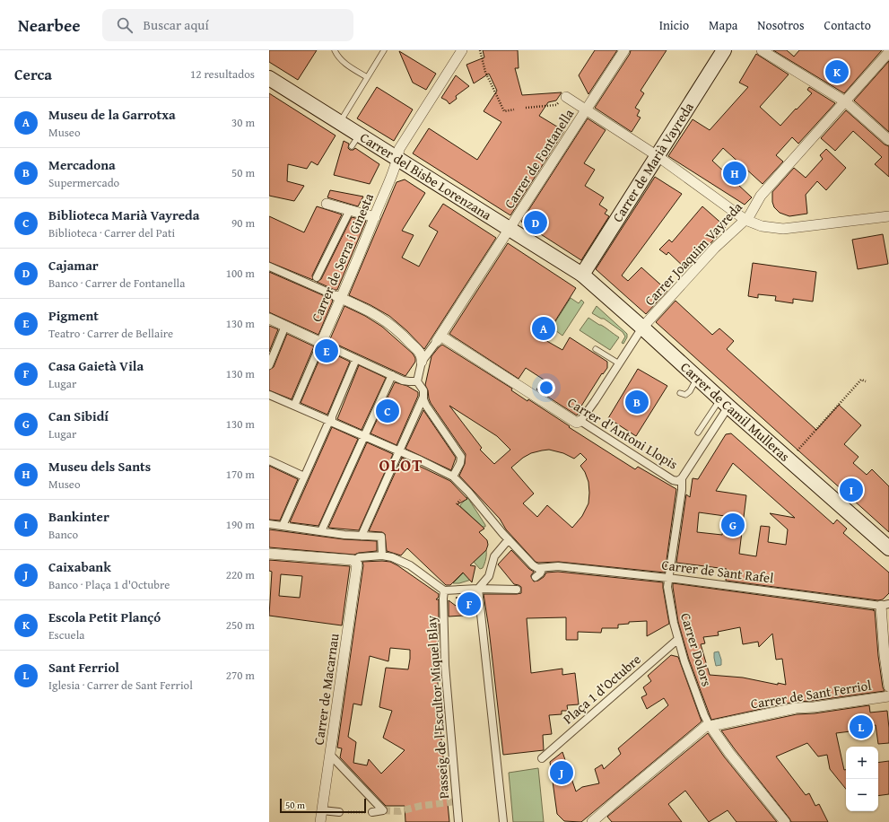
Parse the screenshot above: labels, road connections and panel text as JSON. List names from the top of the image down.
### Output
{
  "streets": {
    "main road": ["Carrer de Marià Vayreda", "Carrer del Bisbe Lorenzana", "Carrer de Camil Mulleras"],
    "street": [
      "Carrer de Fontanella",
      "Carrer Joaquim Vayreda",
      "Carrer de Serra i Ginesta",
      "Carrer d'Antoni Llopis",
      "Carrer de Sant Rafel",
      "Carrer Dolors",
      "Carrer de Macarnau",
      "Plaça 1 d'Octubre",
      "Carrer de Sant Ferriol",
      "Passeig de l'Escultor Miquel Blay"
    ]
  },
  "crossings": [
    ["Carrer de Fontanella", "Carrer del Bisbe Lorenzana"],
    ["Carrer de Fontanella", "Carrer d'Antoni Llopis"],
    ["Carrer de Marià Vayreda", "Carrer del Bisbe Lorenzana"],
    ["Carrer de Marià Vayreda", "Carrer de Camil Mulleras"],
    ["Carrer del Bisbe Lorenzana", "Carrer de Serra i Ginesta"],
    ["Carrer del Bisbe Lorenzana", "Carrer de Camil Mulleras"],
    ["Carrer Joaquim Vayreda", "Carrer de Camil Mulleras"],
    ["Carrer d'Antoni Llopis", "Carrer Dolors"],
    ["Carrer de Sant Rafel", "Carrer Dolors"],
    ["Carrer Dolors", "Plaça 1 d'Octubre"],
    ["Carrer Dolors", "Carrer de Sant Ferriol"]
  ],
  "districts": ["OLOT"],
  "scale_bar": "50 m",
  "page": {
    "header": "Nearbee",
    "search": "Buscar aquí",
    "nav": [
      "Inicio",
      "Mapa",
      "Nosotros",
      "Contacto"
    ],
    "heading": ["Cerca", "12 resultados"],
    "pins": [
      "K",
      "H",
      "D",
      "A",
      "E",
      "B",
      "C",
      "I",
      "G",
      "F",
      "L",
      "J"
    ],
    "list": [
      {
        "mark": "A",
        "name": "Museu de la Garrotxa",
        "note": "Museo",
        "value": "30 m"
      },
      {
        "mark": "B",
        "name": "Mercadona",
        "note": "Supermercado",
        "value": "50 m"
      },
      {
        "mark": "C",
        "name": "Biblioteca Marià Vayreda",
        "note": "Biblioteca · Carrer del Pati",
        "value": "90 m"
      },
      {
        "mark": "D",
        "name": "Cajamar",
        "note": "Banco · Carrer de Fontanella",
        "value": "100 m"
      },
      {
        "mark": "E",
        "name": "Pigment",
        "note": "Teatro · Carrer de Bellaire",
        "value": "130 m"
      },
      {
        "mark": "F",
        "name": "Casa Gaietà Vila",
        "note": "Lugar",
        "value": "130 m"
      },
      {
        "mark": "G",
        "name": "Can Sibidí",
        "note": "Lugar",
        "value": "130 m"
      },
      {
        "mark": "H",
        "name": "Museu dels Sants",
        "note": "Museo",
        "value": "170 m"
      },
      {
        "mark": "I",
        "name": "Bankinter",
        "note": "Banco",
        "value": "190 m"
      },
      {
        "mark": "J",
        "name": "Caixabank",
        "note": "Banco · Plaça 1 d'Octubre",
        "value": "220 m"
      },
      {
        "mark": "K",
        "name": "Escola Petit Plançó",
        "note": "Escuela",
        "value": "250 m"
      },
      {
        "mark": "L",
        "name": "Sant Ferriol",
        "note": "Iglesia · Carrer de Sant Ferriol",
        "value": "270 m"
      }
    ],
    "map_buttons": ["+", "−"],
    "scale": "50 m"
  }
}
